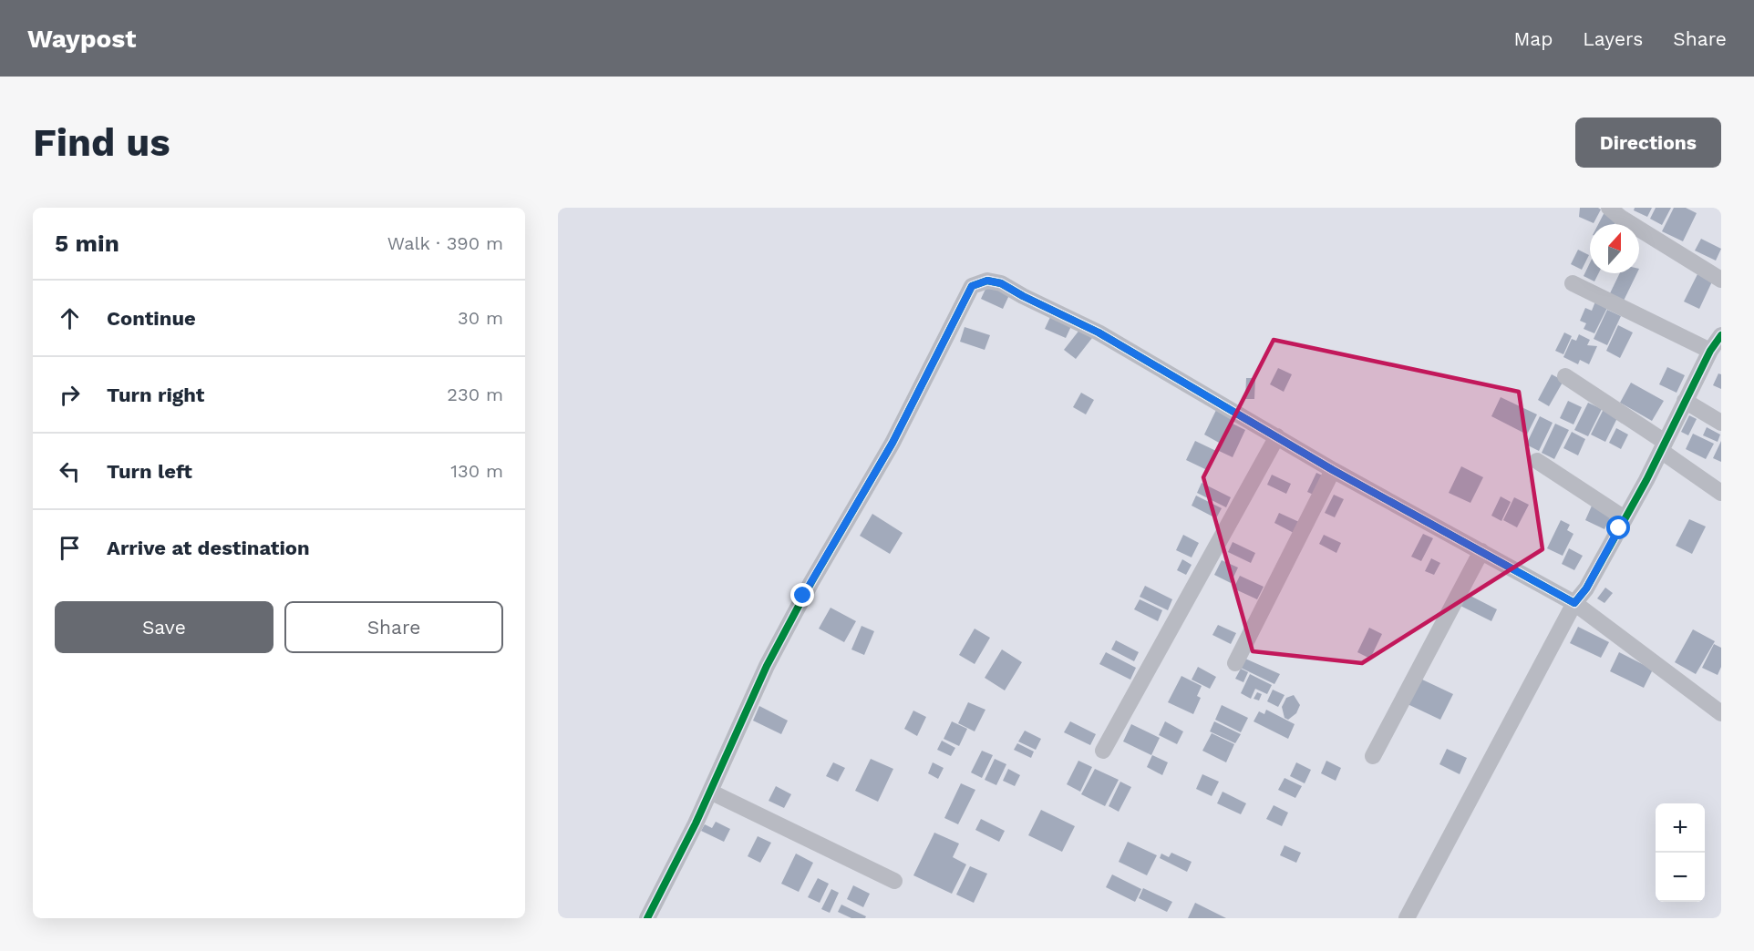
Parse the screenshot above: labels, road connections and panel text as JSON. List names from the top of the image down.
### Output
{
  "north": "top",
  "page": {
    "header": "Waypost",
    "nav": ["Map", "Layers", "Share"],
    "buttons": [
      "Directions",
      ["Save", "Share"]
    ],
    "title": "Find us",
    "heading": ["5 min", "Walk · 390 m"],
    "list": [
      ["Continue", "30 m"],
      ["Turn right", "230 m"],
      ["Turn left", "130 m"],
      "Arrive at destination"
    ],
    "map_buttons": ["+", "−"]
  }
}
